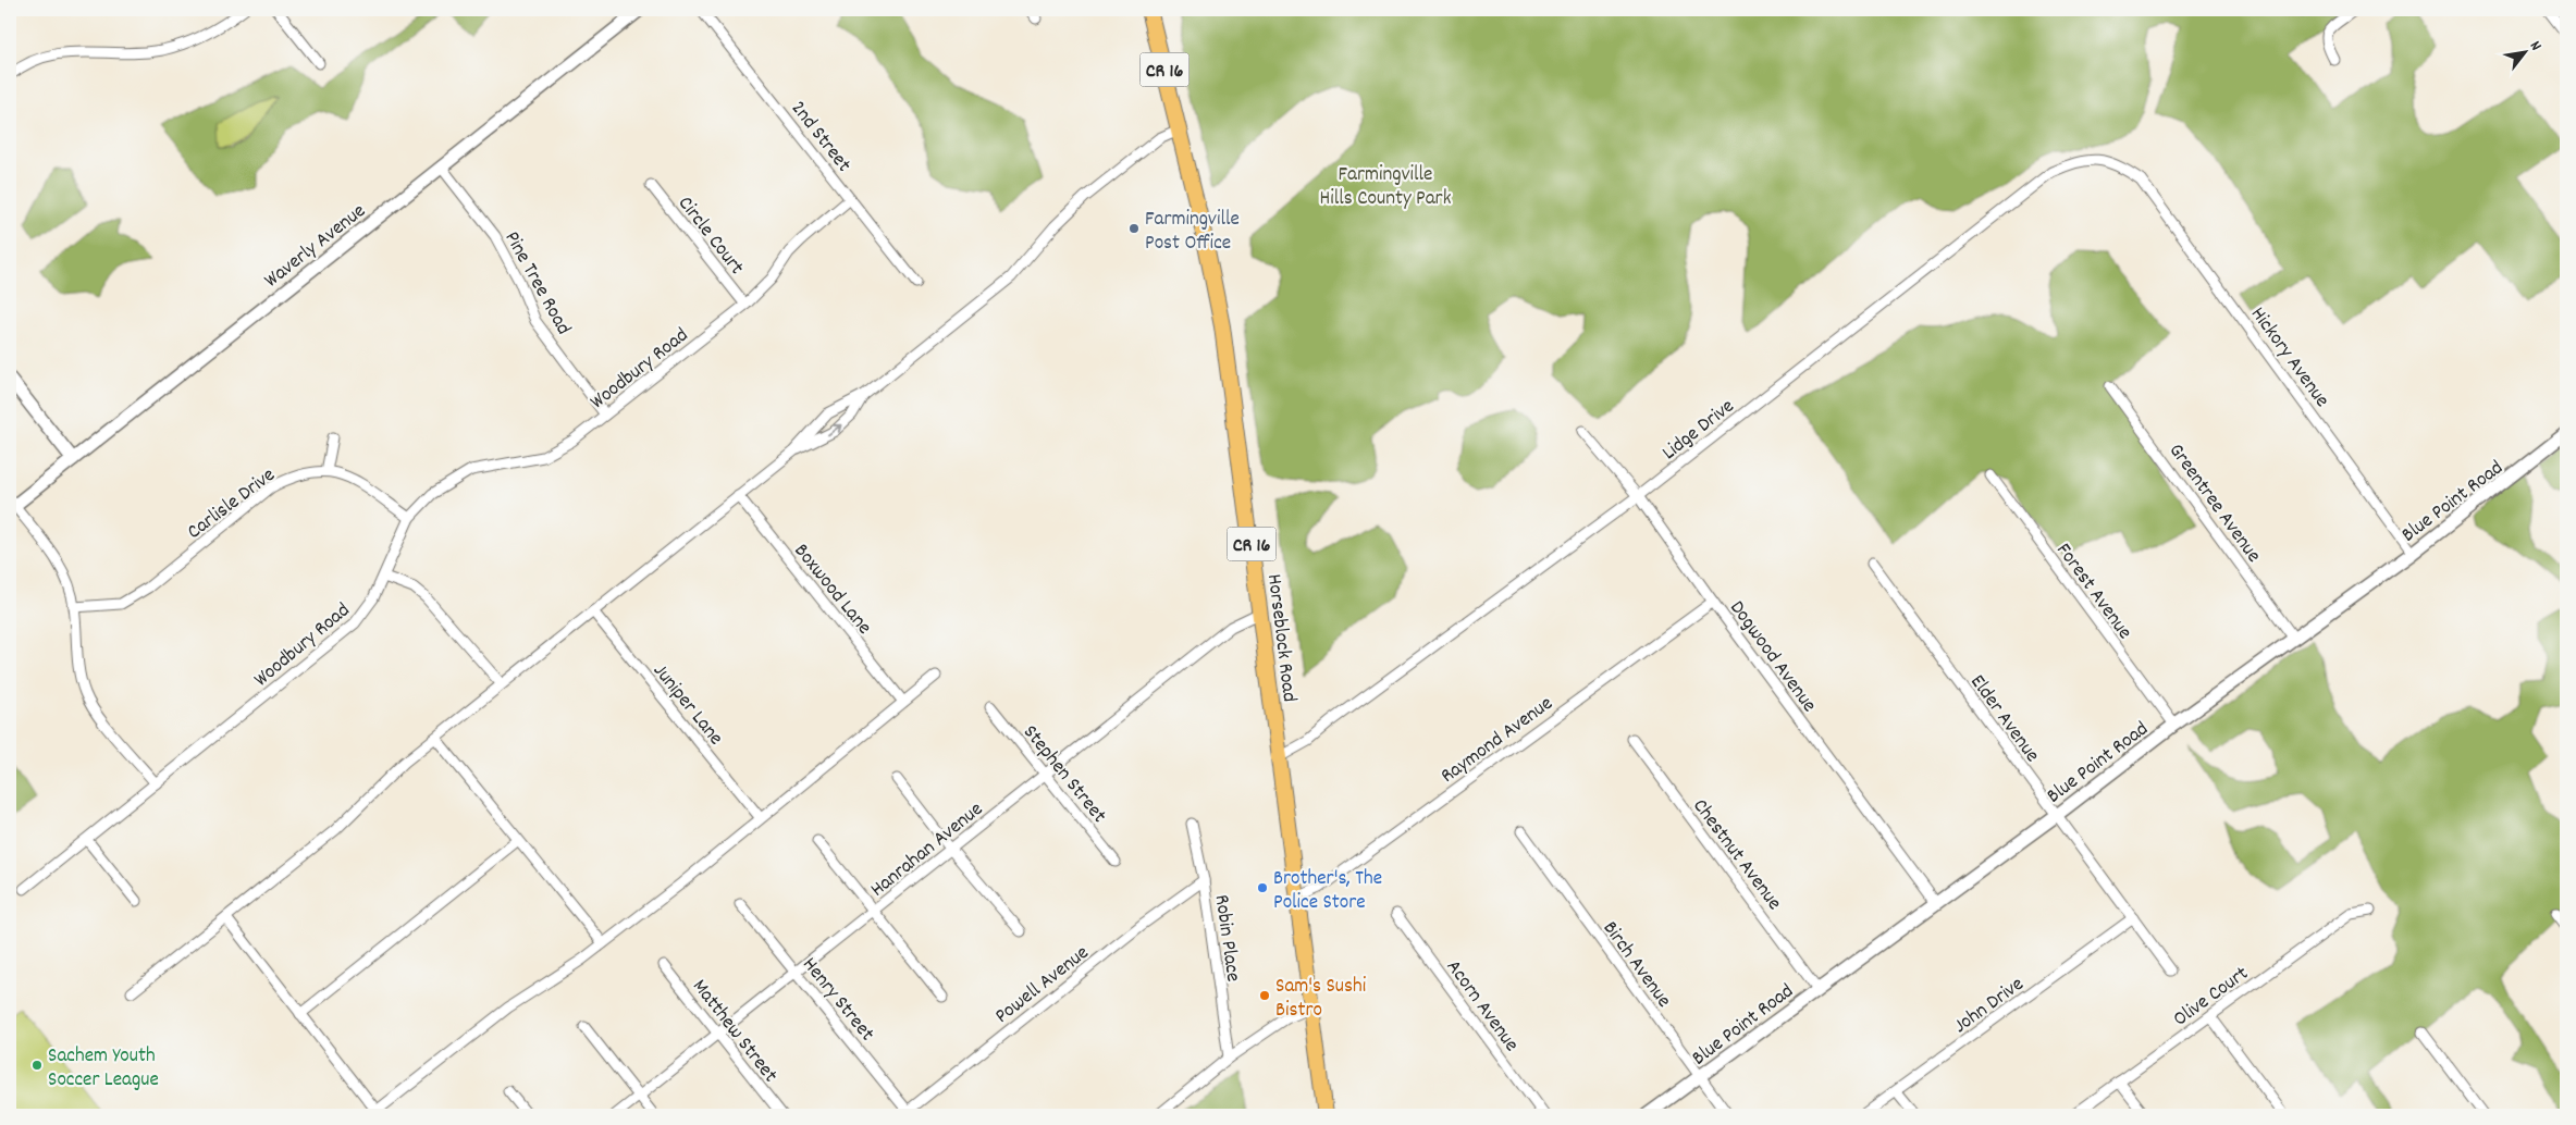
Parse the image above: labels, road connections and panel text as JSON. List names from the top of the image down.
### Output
{
  "streets": {
    "main road": ["CR 16", "Horseblock Road"],
    "street": [
      "2nd Street",
      "Circle Court",
      "Waverly Avenue",
      "Pine Tree Road",
      "Hickory Avenue",
      "Woodbury Road",
      "Lidge Drive",
      "Blue Point Road",
      "Carlisle Drive",
      "Greentree Avenue",
      "Boxwood Lane",
      "Forest Avenue",
      "Dogwood Avenue",
      "Juniper Lane",
      "Elder Avenue",
      "Raymond Avenue",
      "Stephen Street",
      "Hanrahan Avenue",
      "Chestnut Avenue",
      "Robin Place",
      "Birch Avenue",
      "Powell Avenue",
      "Olive Court",
      "Henry Street",
      "John Drive",
      "Acorn Avenue",
      "Matthew Street"
    ]
  },
  "crossings": [
    ["2nd Street", "Woodbury Road"],
    ["Circle Court", "Woodbury Road"],
    ["Waverly Avenue", "Pine Tree Road"],
    ["Pine Tree Road", "Woodbury Road"],
    ["Hickory Avenue", "Lidge Drive"],
    ["Hickory Avenue", "Blue Point Road"],
    ["Woodbury Road", "Carlisle Drive"],
    ["Lidge Drive", "Horseblock Road"],
    ["Lidge Drive", "Dogwood Avenue"],
    ["Blue Point Road", "Greentree Avenue"],
    ["Blue Point Road", "Forest Avenue"],
    ["Blue Point Road", "Dogwood Avenue"],
    ["Blue Point Road", "Elder Avenue"],
    ["Blue Point Road", "Chestnut Avenue"],
    ["Blue Point Road", "Birch Avenue"],
    ["Horseblock Road", "Raymond Avenue"],
    ["Horseblock Road", "Hanrahan Avenue"],
    ["Dogwood Avenue", "Raymond Avenue"],
    ["Elder Avenue", "John Drive"],
    ["Stephen Street", "Hanrahan Avenue"],
    ["Hanrahan Avenue", "Henry Street"],
    ["Hanrahan Avenue", "Matthew Street"],
    ["Robin Place", "Powell Avenue"],
    ["Powell Avenue", "Henry Street"]
  ],
  "parks": ["Farmingville Hills County Park"],
  "places": [
    "Farmingville Post Office",
    "Brother's, The Police Store",
    "Sam's Sushi Bistro",
    "Sachem Youth Soccer League"
  ],
  "north": "top right"
}
